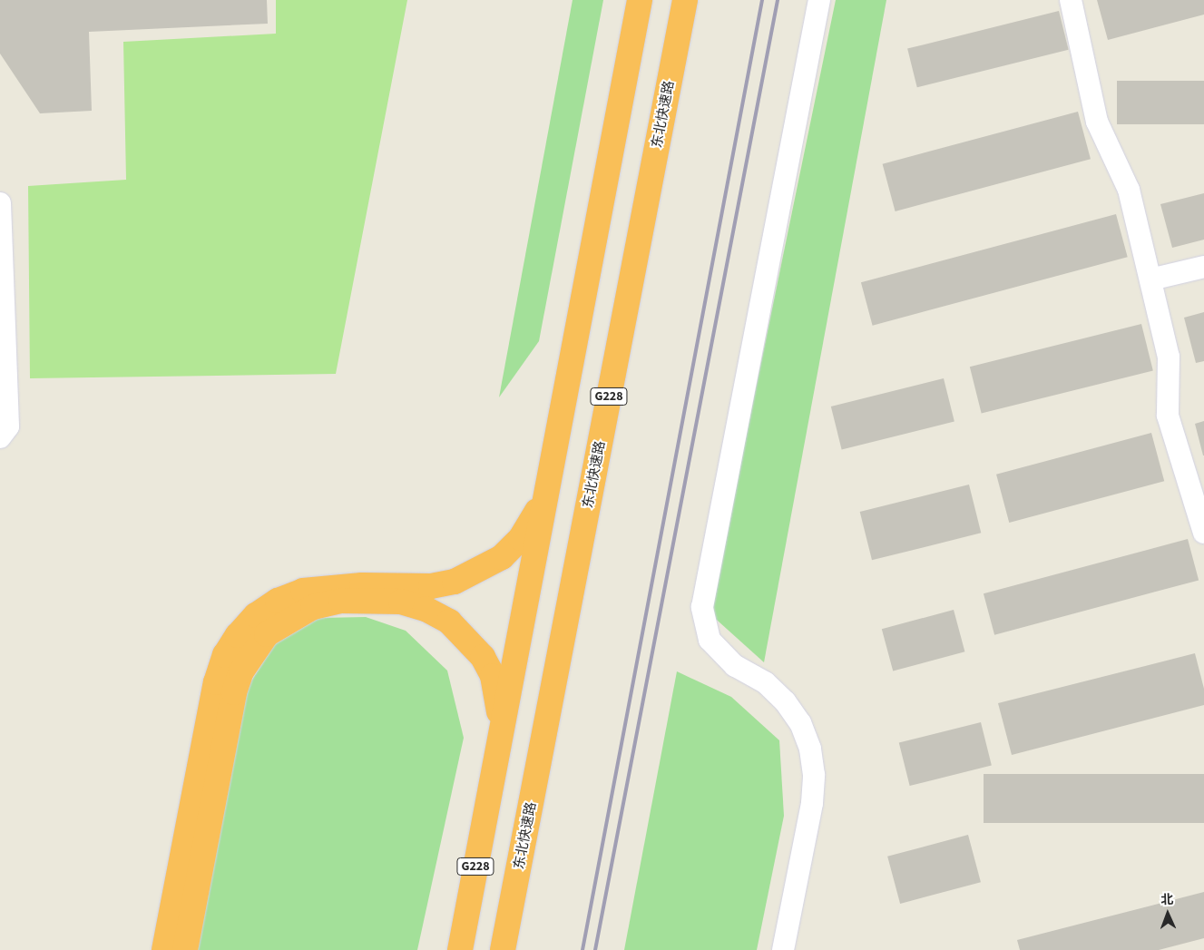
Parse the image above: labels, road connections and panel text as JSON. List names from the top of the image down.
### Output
{
  "streets": {
    "highway": ["东北快速路", "G228"]
  },
  "north": "top"
}
